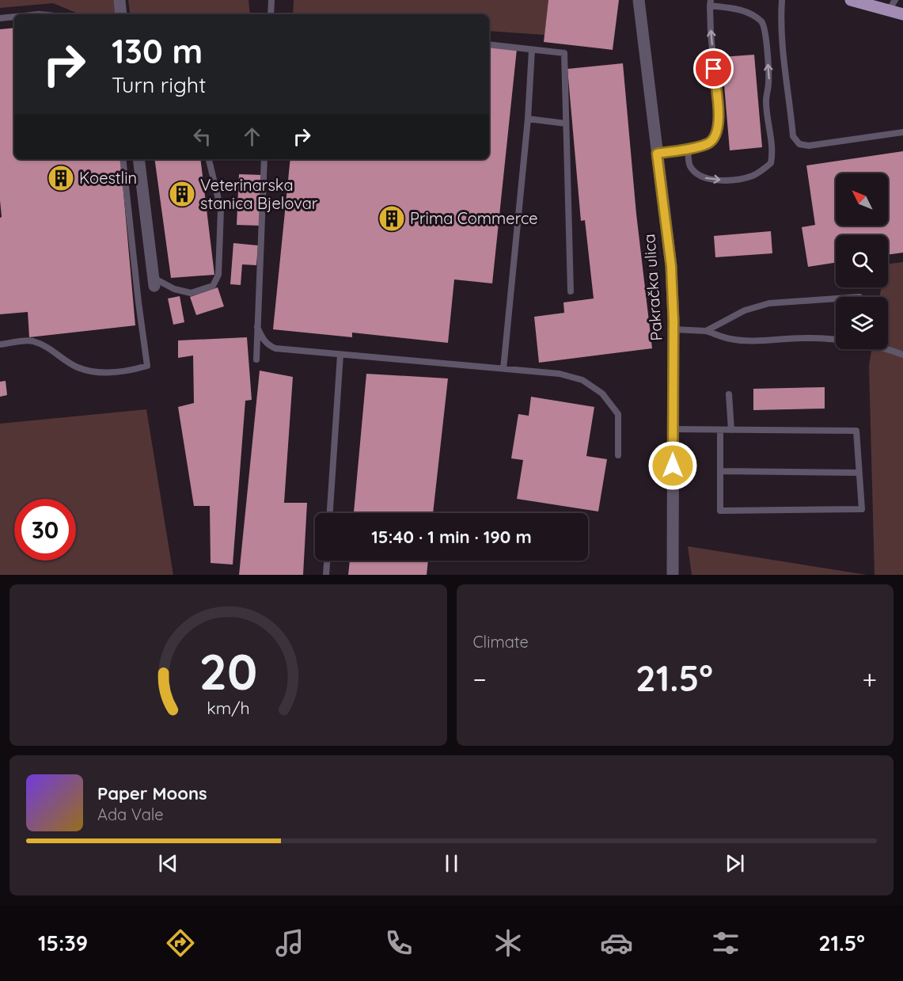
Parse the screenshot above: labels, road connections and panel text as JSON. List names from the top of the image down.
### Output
{
  "streets": {
    "street": ["Pakračka ulica"]
  },
  "places": {
    "building": ["Koestlin", "Veterinarska stanica Bjelovar", "Prima Commerce"]
  },
  "north": "top left",
  "page": {
    "turn": ["130 m", "Turn right"],
    "limit": "30",
    "trip": "15:40 · 1 min · 190 m",
    "tile": "Climate",
    "heat": ["−", "21.5°", "+"],
    "song": ["Paper Moons", "Ada Vale"],
    "tabs": ["15:39", "21.5°"],
    "gauge": ["20", "km/h"]
  }
}
